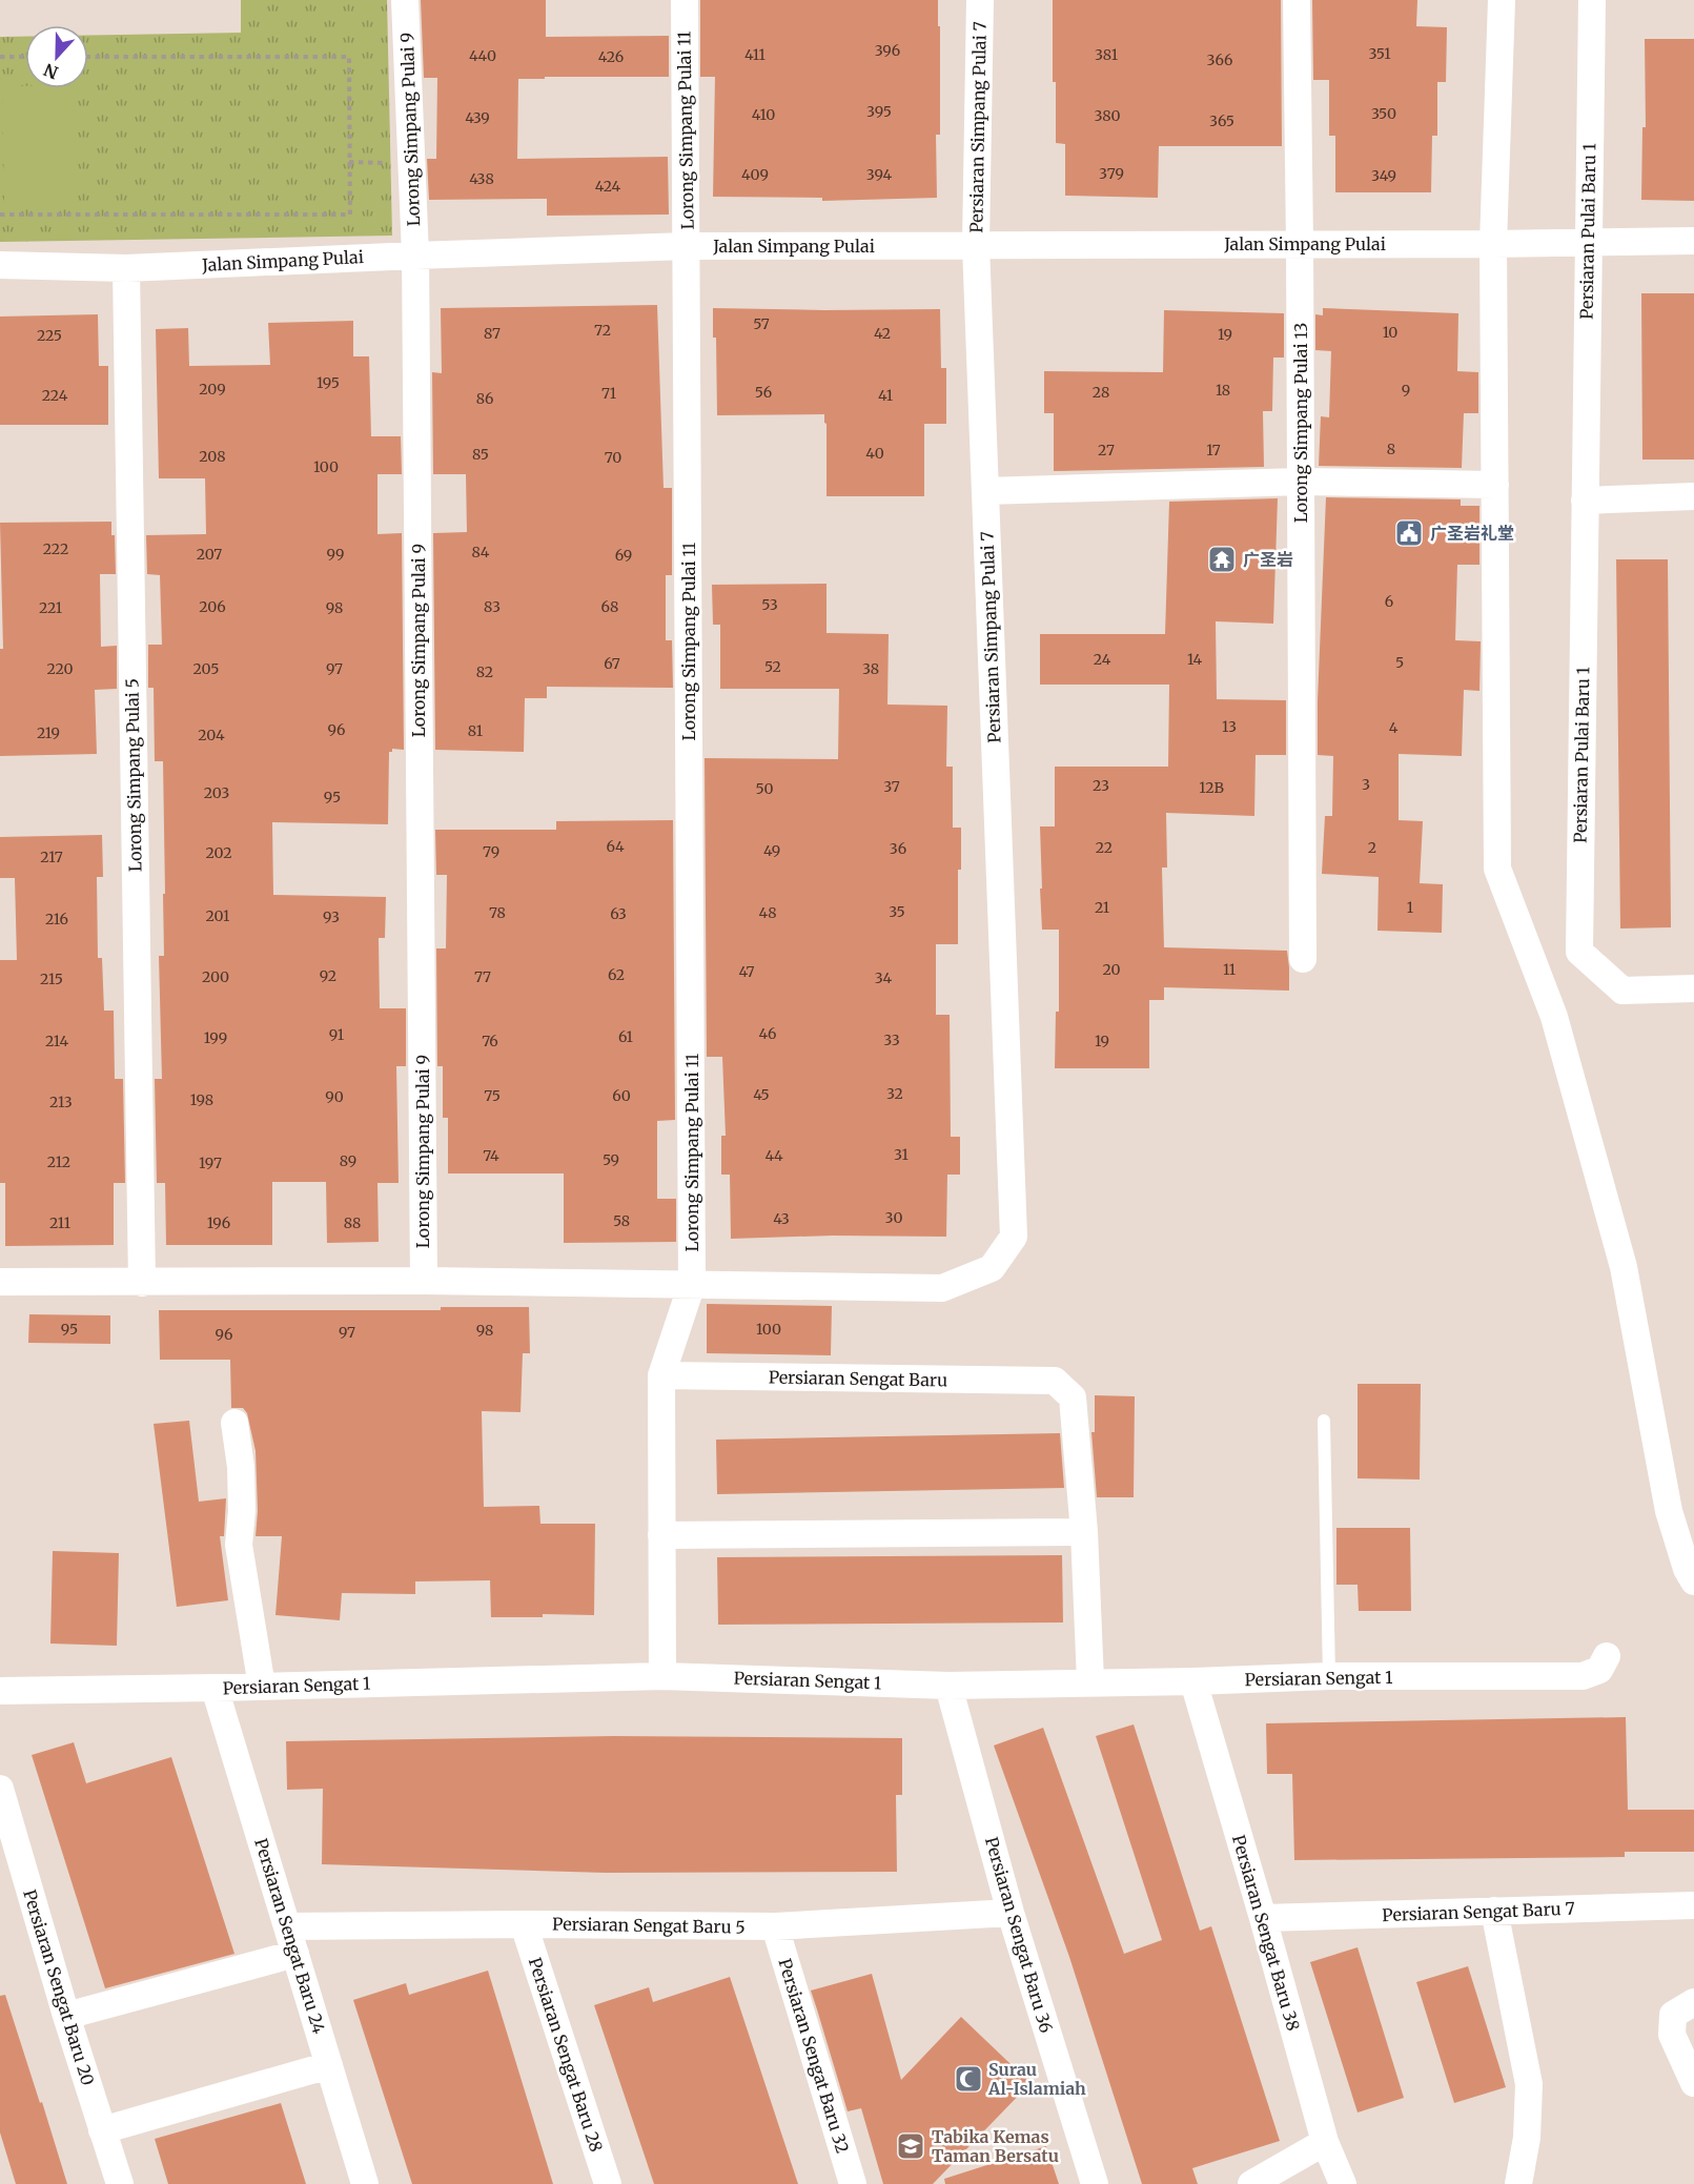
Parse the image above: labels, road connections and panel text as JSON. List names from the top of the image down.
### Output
{
  "streets": {
    "street": [
      "Persiaran Simpang Pulai 7",
      "Lorong Simpang Pulai 9",
      "Lorong Simpang Pulai 11",
      "Persiaran Pulai Baru 1",
      "Jalan Simpang Pulai",
      "Lorong Simpang Pulai 13",
      "Lorong Simpang Pulai 5",
      "Persiaran Sengat Baru",
      "Persiaran Sengat 1",
      "Persiaran Sengat Baru 7",
      "Persiaran Sengat Baru 5",
      "Persiaran Sengat Baru 38",
      "Persiaran Sengat Baru 36",
      "Persiaran Sengat Baru 24",
      "Persiaran Sengat Baru 20",
      "Persiaran Sengat Baru 28",
      "Persiaran Sengat Baru 32"
    ]
  },
  "crossings": [
    ["Persiaran Simpang Pulai 7", "Lorong Simpang Pulai 11"],
    ["Persiaran Simpang Pulai 7", "Jalan Simpang Pulai"],
    ["Lorong Simpang Pulai 9", "Jalan Simpang Pulai"],
    ["Lorong Simpang Pulai 11", "Jalan Simpang Pulai"],
    ["Lorong Simpang Pulai 11", "Persiaran Sengat Baru"],
    ["Lorong Simpang Pulai 11", "Persiaran Sengat 1"],
    ["Persiaran Pulai Baru 1", "Jalan Simpang Pulai"],
    ["Jalan Simpang Pulai", "Lorong Simpang Pulai 13"],
    ["Jalan Simpang Pulai", "Lorong Simpang Pulai 5"],
    ["Persiaran Sengat 1", "Persiaran Sengat Baru 38"],
    ["Persiaran Sengat 1", "Persiaran Sengat Baru 36"],
    ["Persiaran Sengat 1", "Persiaran Sengat Baru 24"],
    ["Persiaran Sengat Baru 7", "Persiaran Sengat Baru 38"],
    ["Persiaran Sengat Baru 5", "Persiaran Sengat Baru 36"],
    ["Persiaran Sengat Baru 5", "Persiaran Sengat Baru 24"],
    ["Persiaran Sengat Baru 5", "Persiaran Sengat Baru 28"],
    ["Persiaran Sengat Baru 5", "Persiaran Sengat Baru 32"]
  ],
  "places": {
    "public building": ["广圣岩礼堂"],
    "temple": ["广圣岩"],
    "mosque": ["Surau Al-Islamiah"],
    "school or university": ["Tabika Kemas Taman Bersatu"]
  },
  "house_numbers": [
    "396",
    "351",
    "411",
    "381",
    "440",
    "426",
    "366",
    "395",
    "350",
    "410",
    "380",
    "439",
    "365",
    "379",
    "409",
    "394",
    "349",
    "438",
    "424",
    "57",
    "72",
    "10",
    "87",
    "42",
    "19",
    "225",
    "195",
    "209",
    "18",
    "9",
    "56",
    "28",
    "71",
    "224",
    "41",
    "86",
    "8",
    "27",
    "17",
    "40",
    "85",
    "208",
    "70",
    "100",
    "222",
    "84",
    "207",
    "99",
    "69",
    "6",
    "53",
    "206",
    "83",
    "68",
    "221",
    "98",
    "24",
    "14",
    "5",
    "67",
    "52",
    "220",
    "205",
    "97",
    "38",
    "82",
    "13",
    "4",
    "96",
    "81",
    "219",
    "204",
    "3",
    "23",
    "37",
    "12B",
    "50",
    "203",
    "95",
    "64",
    "22",
    "2",
    "36",
    "49",
    "79",
    "202",
    "217",
    "21",
    "1",
    "35",
    "78",
    "48",
    "63",
    "201",
    "93",
    "216",
    "20",
    "11",
    "47",
    "62",
    "92",
    "200",
    "77",
    "34",
    "215",
    "46",
    "91",
    "61",
    "199",
    "33",
    "214",
    "76",
    "19",
    "32",
    "45",
    "75",
    "60",
    "90",
    "198",
    "213",
    "31",
    "74",
    "44",
    "59",
    "89",
    "212",
    "197",
    "30",
    "43",
    "58",
    "211",
    "196",
    "88",
    "95",
    "100",
    "98",
    "97",
    "96"
  ],
  "north": "bottom"
}
